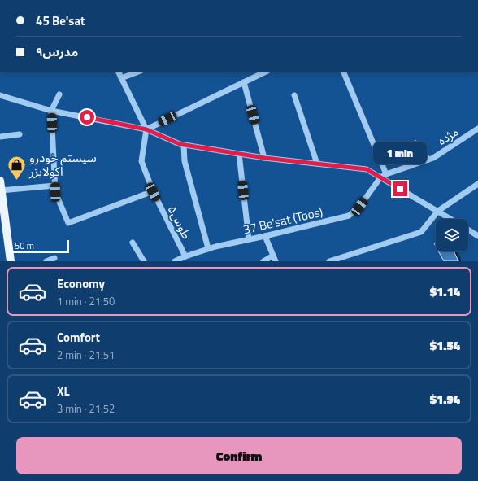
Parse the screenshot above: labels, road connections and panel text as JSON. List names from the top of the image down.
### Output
{
  "streets": {
    "street": ["مژده", "37 Be'sat (Toos)", "طوس۵"]
  },
  "crossings": [
    ["مژده", "37 Be'sat (Toos)"],
    ["37 Be'sat (Toos)", "طوس۵"]
  ],
  "places": {
    "shop": ["سیستم خودرو اکولایزر"]
  },
  "scale_bar": "50 m",
  "page": {
    "banner": ["45 Be'sat", "مدرس۹"],
    "bubble": "1 min",
    "scale": "50 m",
    "list": [
      {
        "name": "Economy",
        "note": "1 min · 21:50",
        "value": "$1.14"
      },
      {
        "name": "Comfort",
        "note": "2 min · 21:51",
        "value": "$1.54"
      },
      {
        "name": "XL",
        "note": "3 min · 21:52",
        "value": "$1.94"
      }
    ],
    "buttons": "Confirm"
  }
}
